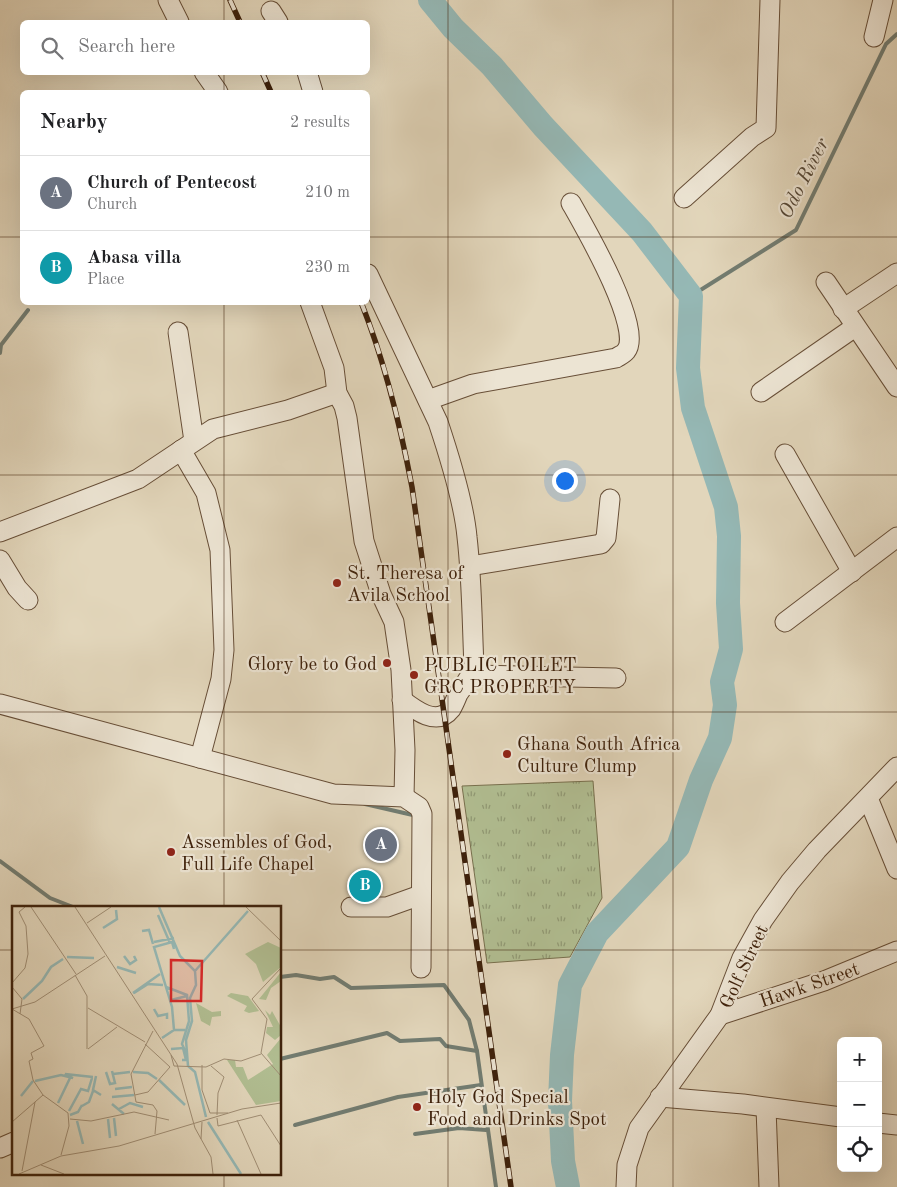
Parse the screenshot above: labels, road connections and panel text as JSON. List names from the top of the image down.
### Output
{
  "streets": {
    "street": ["Golf Street", "Hawk Street"]
  },
  "crossings": [
    ["Golf Street", "Hawk Street"]
  ],
  "water": ["Odo River"],
  "places": [
    "St. Theresa of Avila School",
    "Glory be to God",
    "PUBLIC TOILET GRC PROPERTY",
    "Ghana South Africa Culture Clump",
    "Assembles of God, Full Life Chapel",
    "Holy God Special Food and Drinks Spot"
  ],
  "page": {
    "search": "Search here",
    "heading": ["Nearby", "2 results"],
    "list": [
      {
        "mark": "A",
        "name": "Church of Pentecost",
        "note": "Church",
        "value": "210 m"
      },
      {
        "mark": "B",
        "name": "Abasa villa",
        "note": "Place",
        "value": "230 m"
      }
    ],
    "pins": ["A", "B"],
    "map_buttons": ["+", "−"]
  }
}
